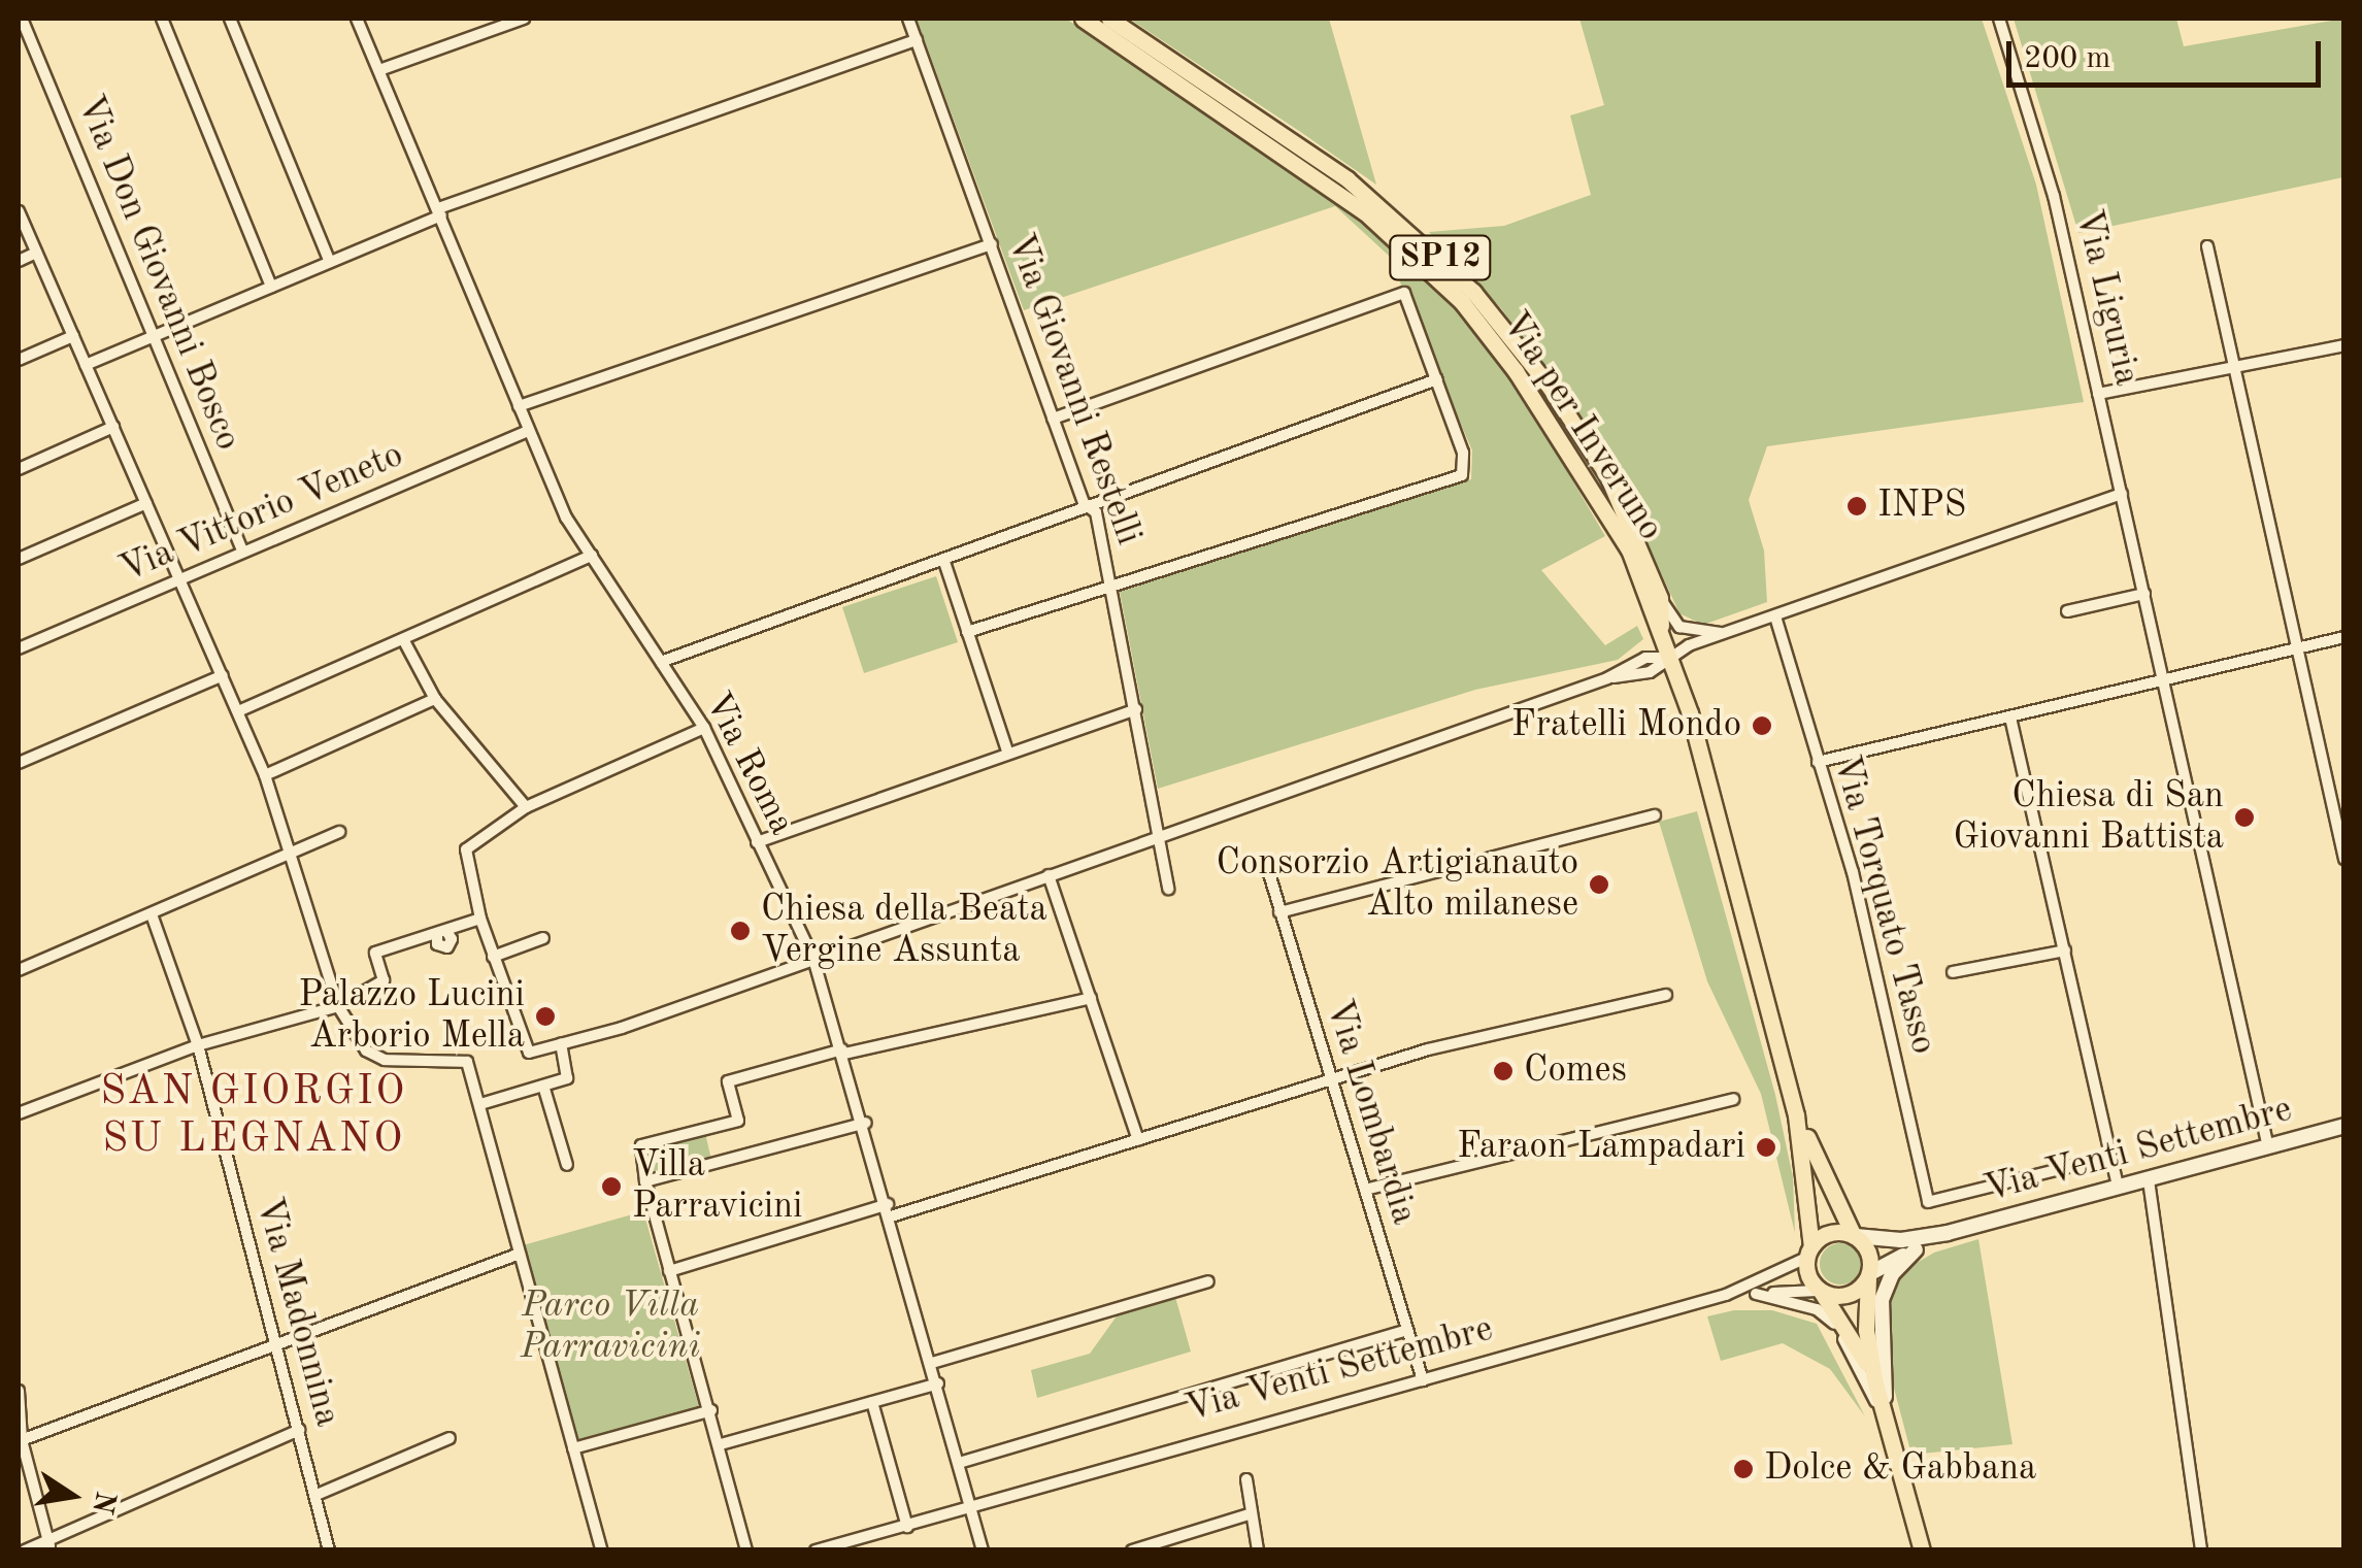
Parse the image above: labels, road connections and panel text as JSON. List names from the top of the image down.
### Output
{
  "streets": {
    "main road": ["SP12", "Via per Inveruno"],
    "street": [
      "Via Don Giovanni Bosco",
      "Via Liguria",
      "Via Giovanni Restelli",
      "Via Vittorio Veneto",
      "Via Roma",
      "Via Torquato Tasso",
      "Via Lombardia",
      "Via Venti Settembre",
      "Via Madonnina"
    ]
  },
  "crossings": [
    ["Via Don Giovanni Bosco", "Via Vittorio Veneto"],
    ["Via Liguria", "Via Venti Settembre"],
    ["Via per Inveruno", "Via Venti Settembre"],
    ["Via Vittorio Veneto", "Via Roma"],
    ["Via Roma", "Via Venti Settembre"],
    ["Via Torquato Tasso", "Via Venti Settembre"],
    ["Via Lombardia", "Via Venti Settembre"]
  ],
  "districts": ["SAN GIORGIO SU LEGNANO"],
  "parks": ["Parco Villa Parravicini"],
  "places": [
    "INPS",
    "Fratelli Mondo",
    "Chiesa di San Giovanni Battista",
    "Consorzio Artigianauto Alto milanese",
    "Chiesa della Beata Vergine Assunta",
    "Palazzo Lucini Arborio Mella",
    "Comes",
    "Faraon Lampadari",
    "Villa Parravicini",
    "Dolce & Gabbana"
  ],
  "scale_bar": "200 m",
  "north": "right"
}
